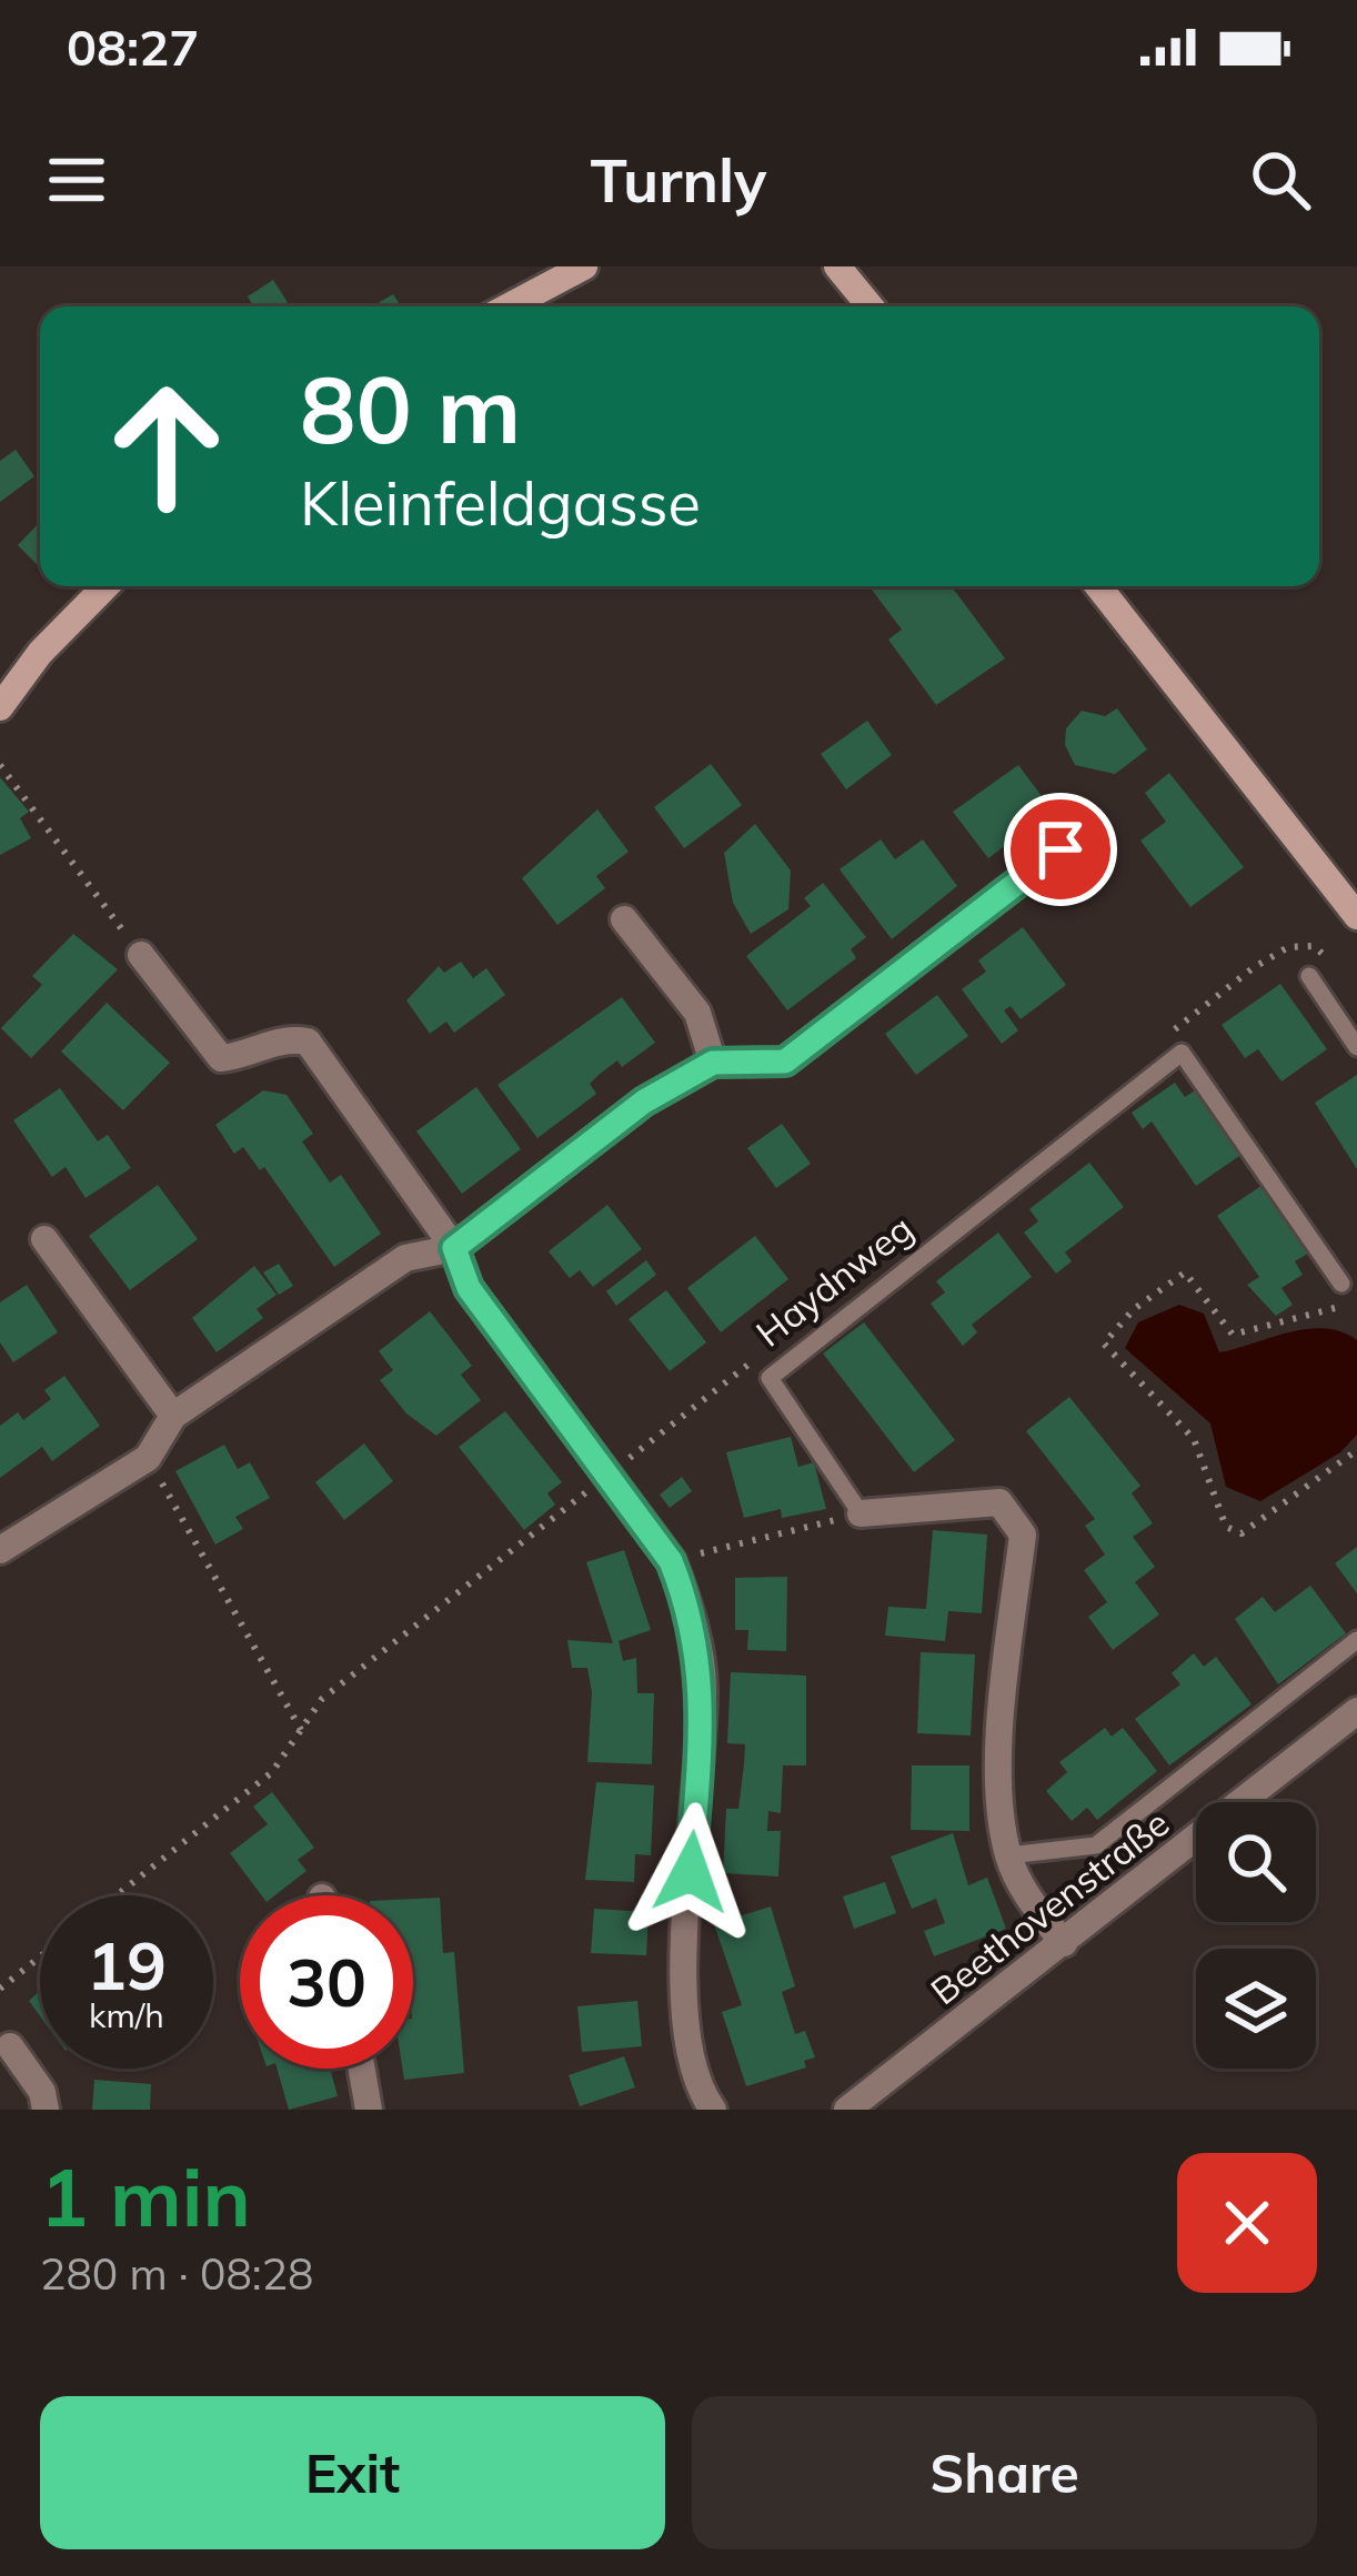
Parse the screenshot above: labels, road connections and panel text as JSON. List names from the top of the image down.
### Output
{
  "streets": {
    "street": ["Beethovenstraße"],
    "lane": ["Haydnweg"]
  },
  "page": {
    "status": "08:27",
    "header": "Turnly",
    "turn": ["80 m", "Kleinfeldgasse"],
    "speed": "19 km/h",
    "limit": "30",
    "heading": ["1 min", "280 m · 08:28"],
    "buttons": ["Exit", "Share"]
  }
}
